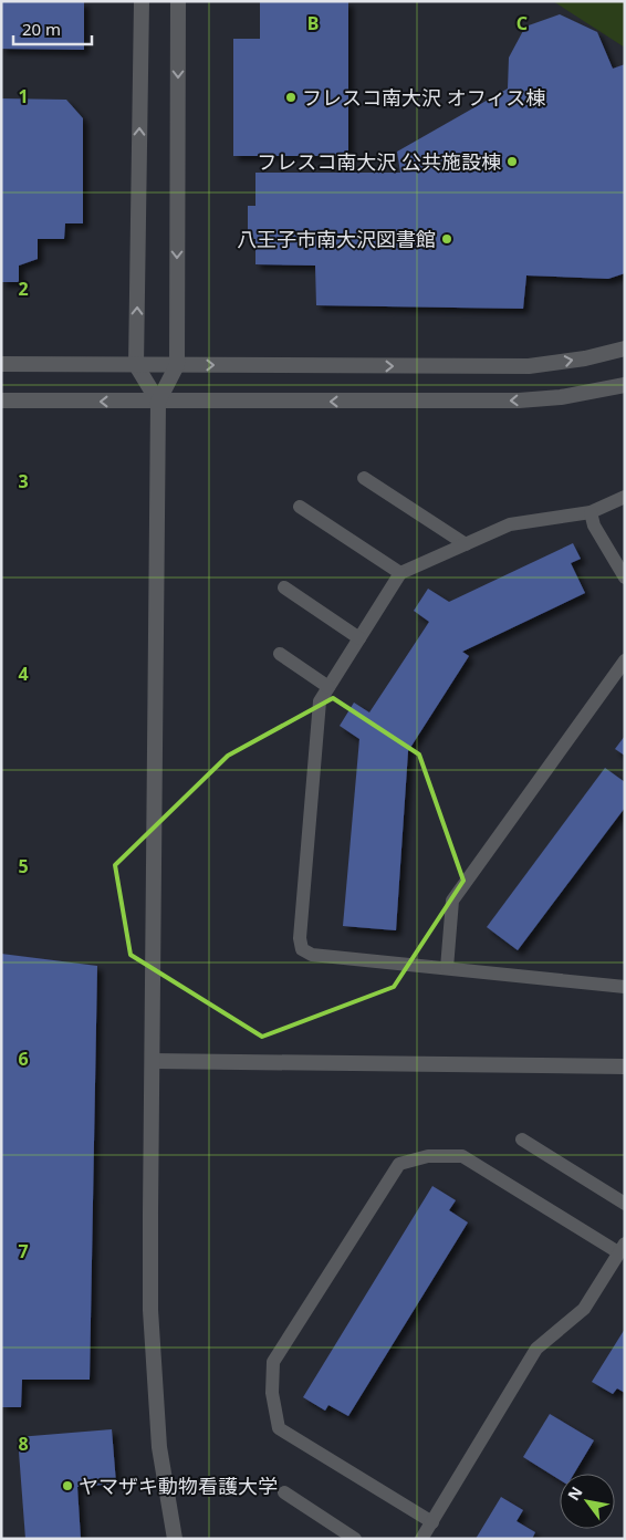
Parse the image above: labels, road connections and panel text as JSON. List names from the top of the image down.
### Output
{
  "places": [
    "フレスコ南大沢 オフィス棟",
    "フレスコ南大沢 公共施設棟",
    "八王子市南大沢図書館",
    "ヤマザキ動物看護大学"
  ],
  "scale_bar": "20 m",
  "north": "top left",
  "grid": {
    "columns": ["B", "C"],
    "rows": [
      "1",
      "2",
      "3",
      "4",
      "5",
      "6",
      "7",
      "8"
    ]
  }
}
